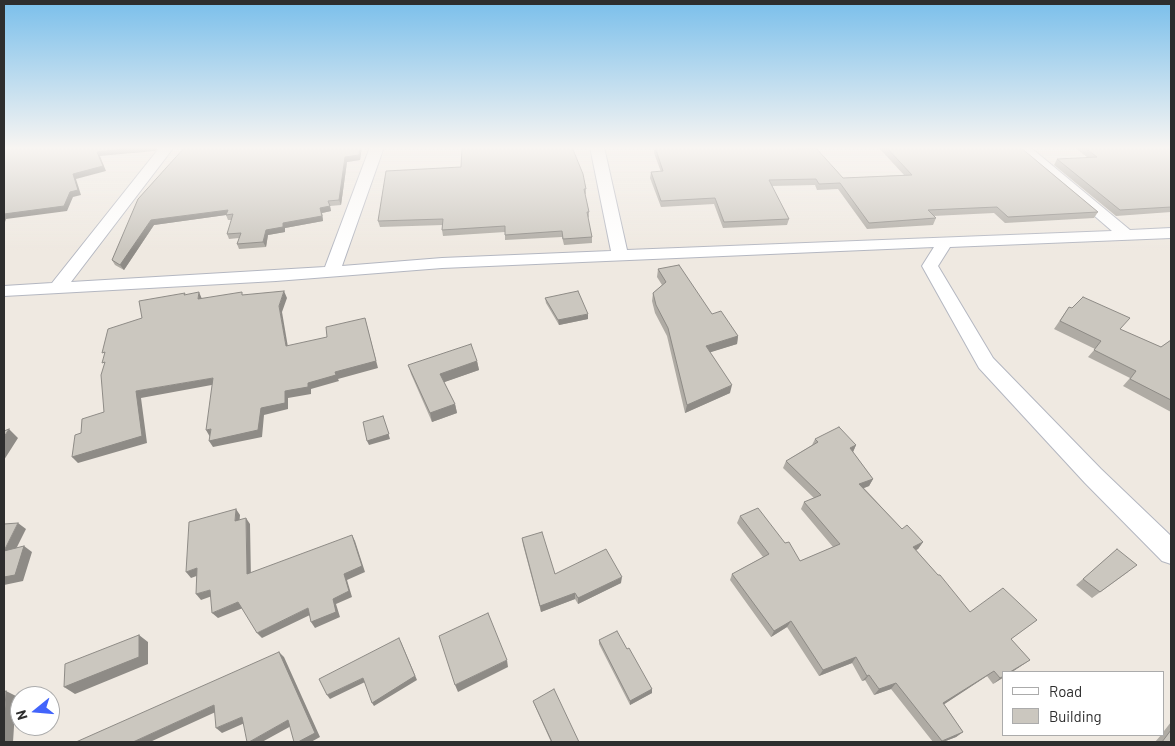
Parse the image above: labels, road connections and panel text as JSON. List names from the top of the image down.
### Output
{
  "legend": ["Road", "Building"],
  "north": "left"
}
